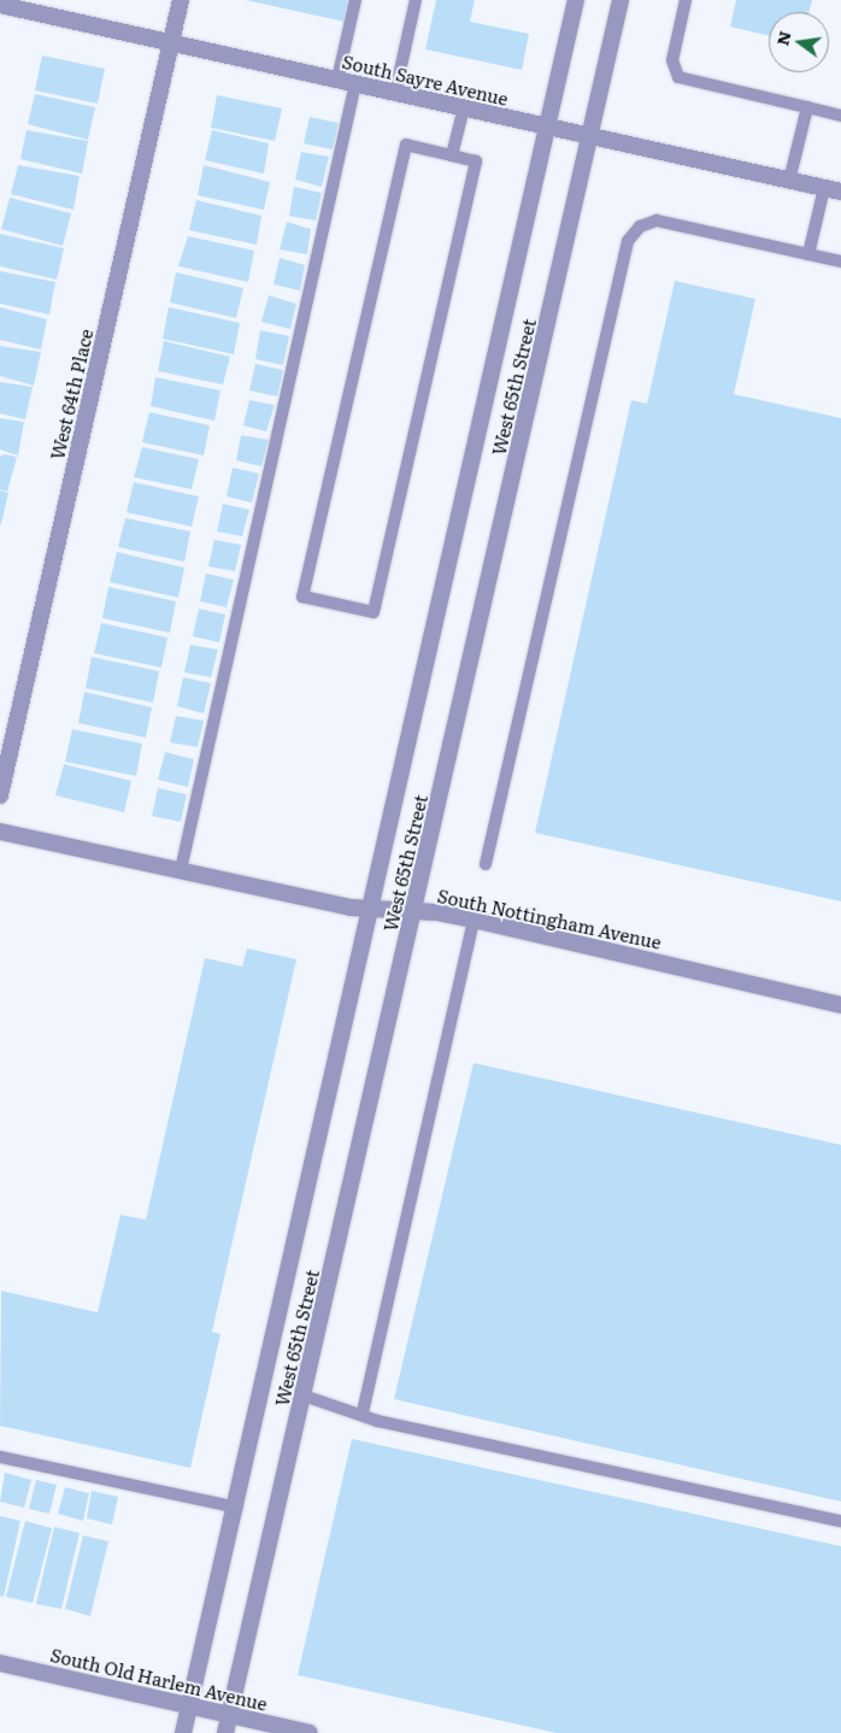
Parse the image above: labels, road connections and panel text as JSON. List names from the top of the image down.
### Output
{
  "streets": {
    "street": [
      "South Sayre Avenue",
      "West 65th Street",
      "West 64th Place",
      "South Nottingham Avenue",
      "South Old Harlem Avenue"
    ]
  },
  "crossings": [
    ["South Sayre Avenue", "West 65th Street"],
    ["South Sayre Avenue", "West 64th Place"],
    ["West 65th Street", "South Nottingham Avenue"],
    ["West 65th Street", "South Old Harlem Avenue"]
  ],
  "north": "left"
}
